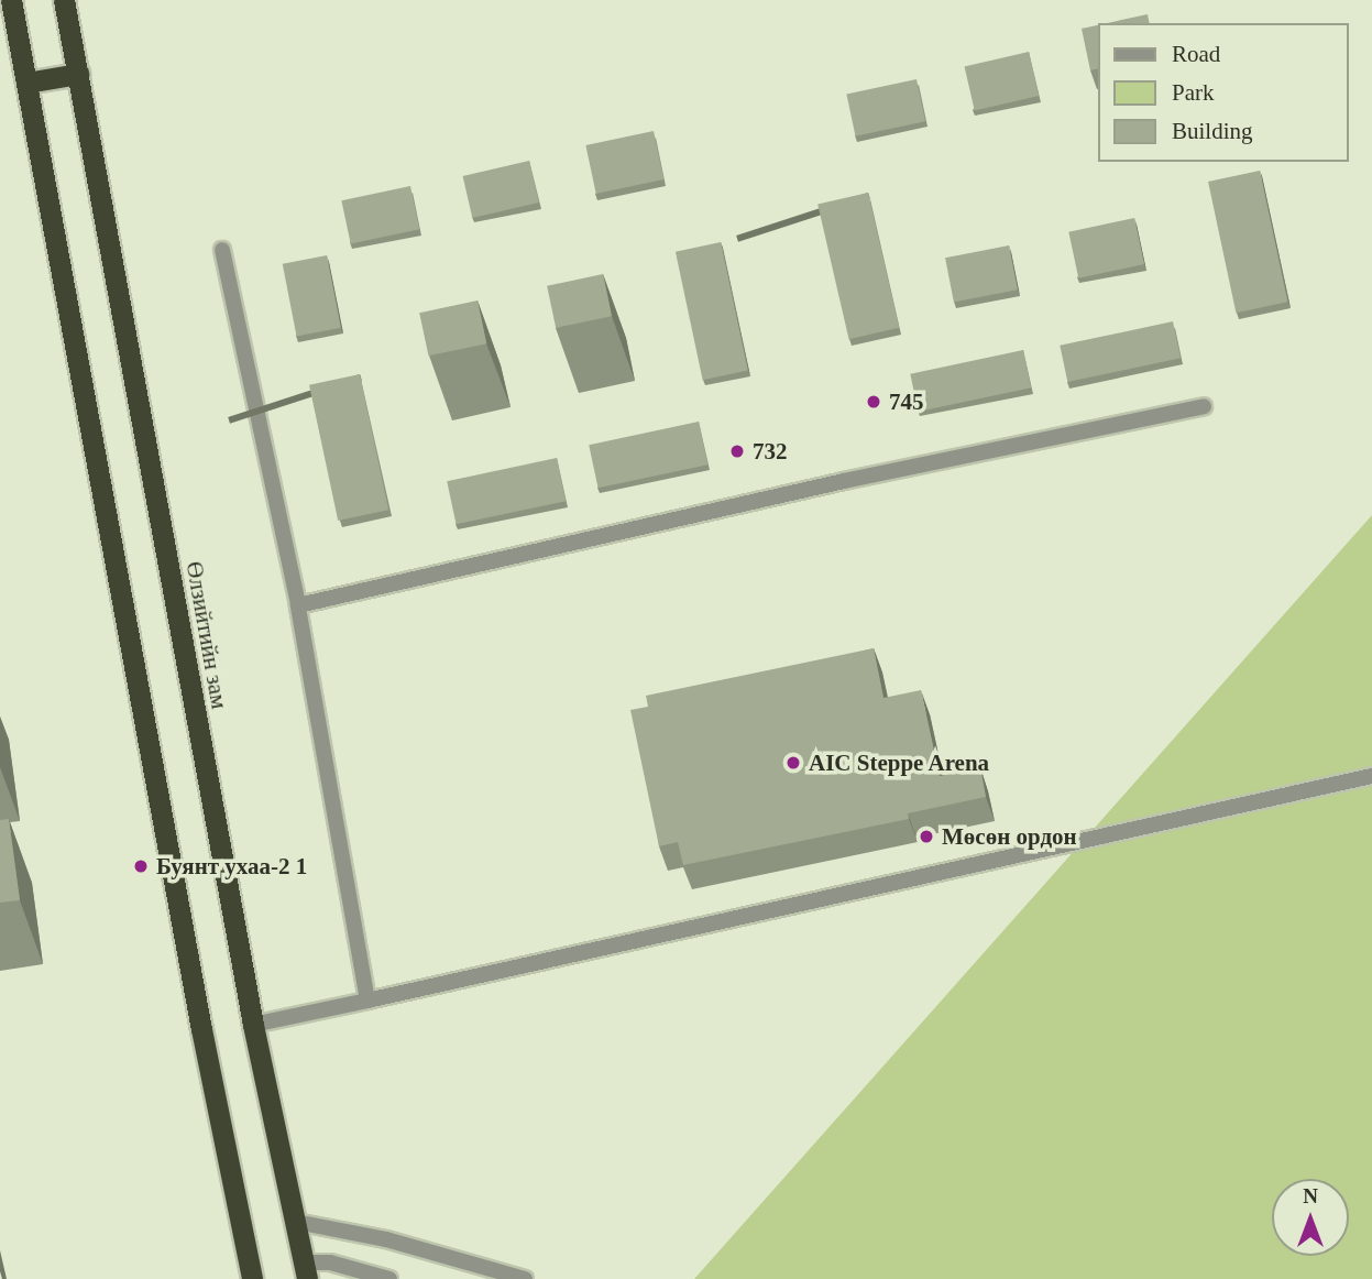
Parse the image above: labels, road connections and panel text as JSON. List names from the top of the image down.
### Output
{
  "streets": {
    "highway": ["Өлзийтийн зам"]
  },
  "places": [
    "745",
    "732",
    "AIC Steppe Arena",
    "Мөсөн ордон",
    "Буянт ухаа-2 1"
  ],
  "legend": ["Road", "Park", "Building"],
  "north": "top"
}
